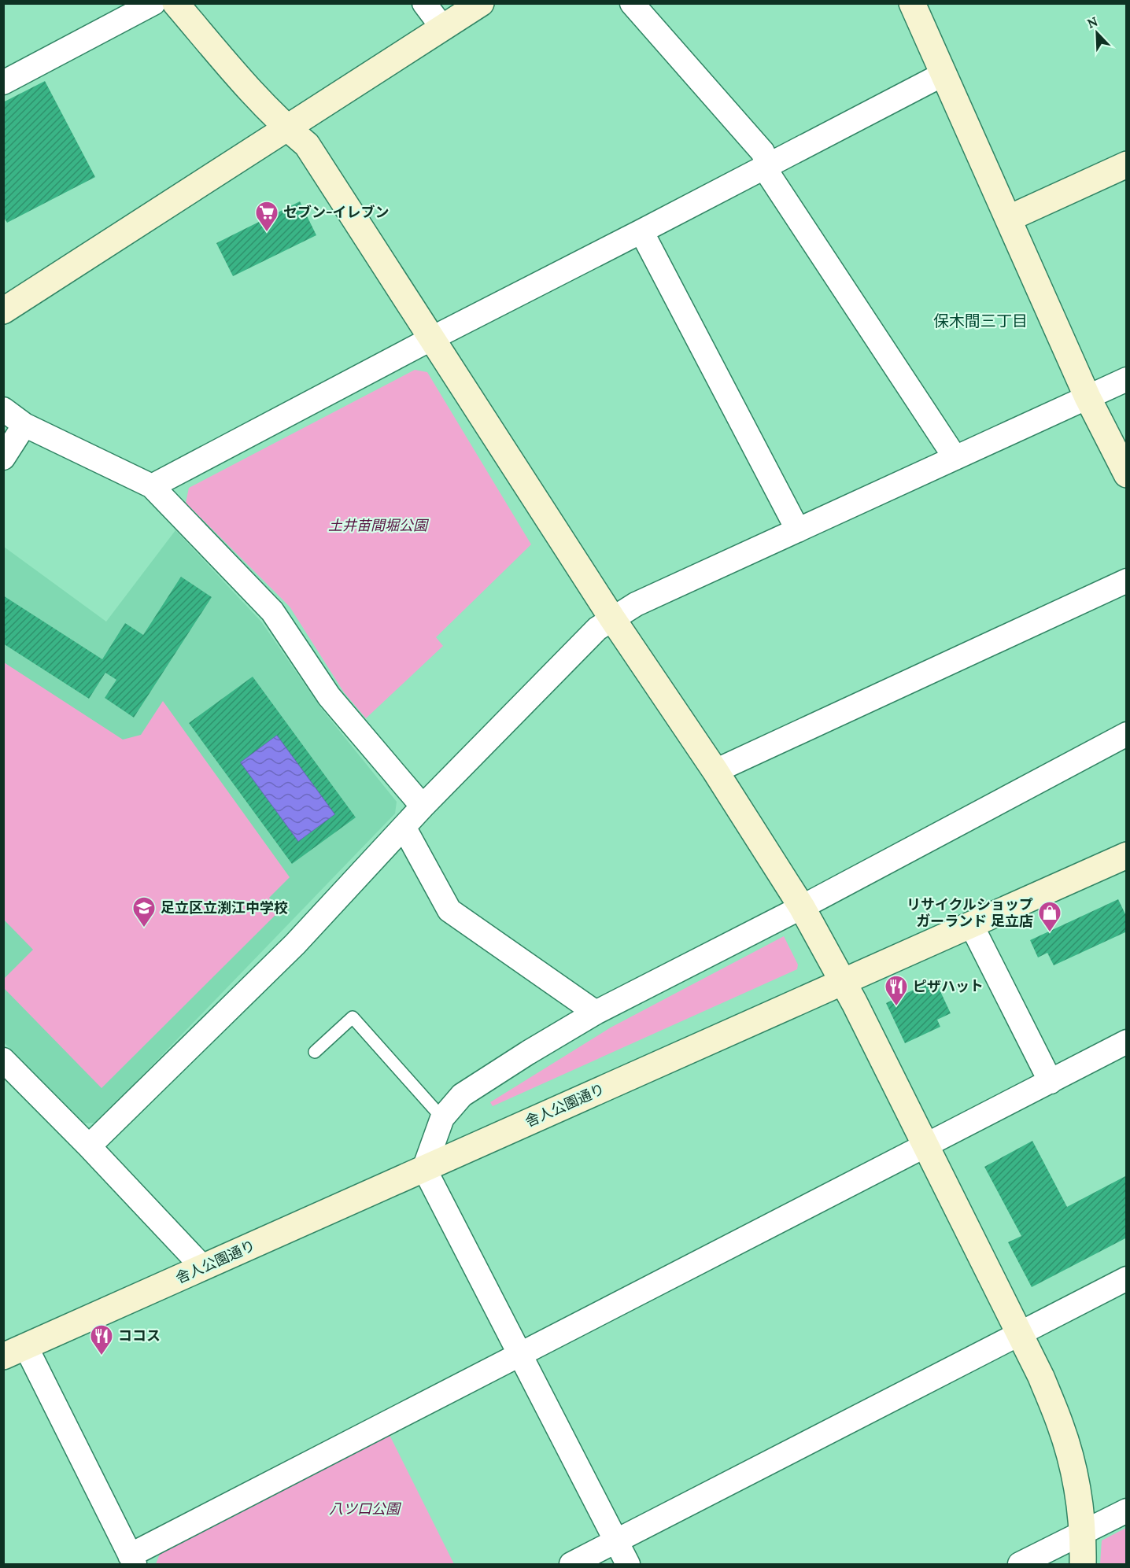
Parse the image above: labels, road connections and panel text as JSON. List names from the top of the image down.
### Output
{
  "streets": {
    "street": ["舎人公園通り"]
  },
  "districts": ["保木間三丁目"],
  "parks": ["土井苗間堀公園", "八ツ口公園"],
  "places": {
    "supermarket": ["セブン-イレブン"],
    "school or university": ["足立区立渕江中学校"],
    "shop": ["リサイクルショップ ガーランド 足立店"],
    "restaurant": ["ピザハット", "ココス"]
  },
  "north": "top left"
}
